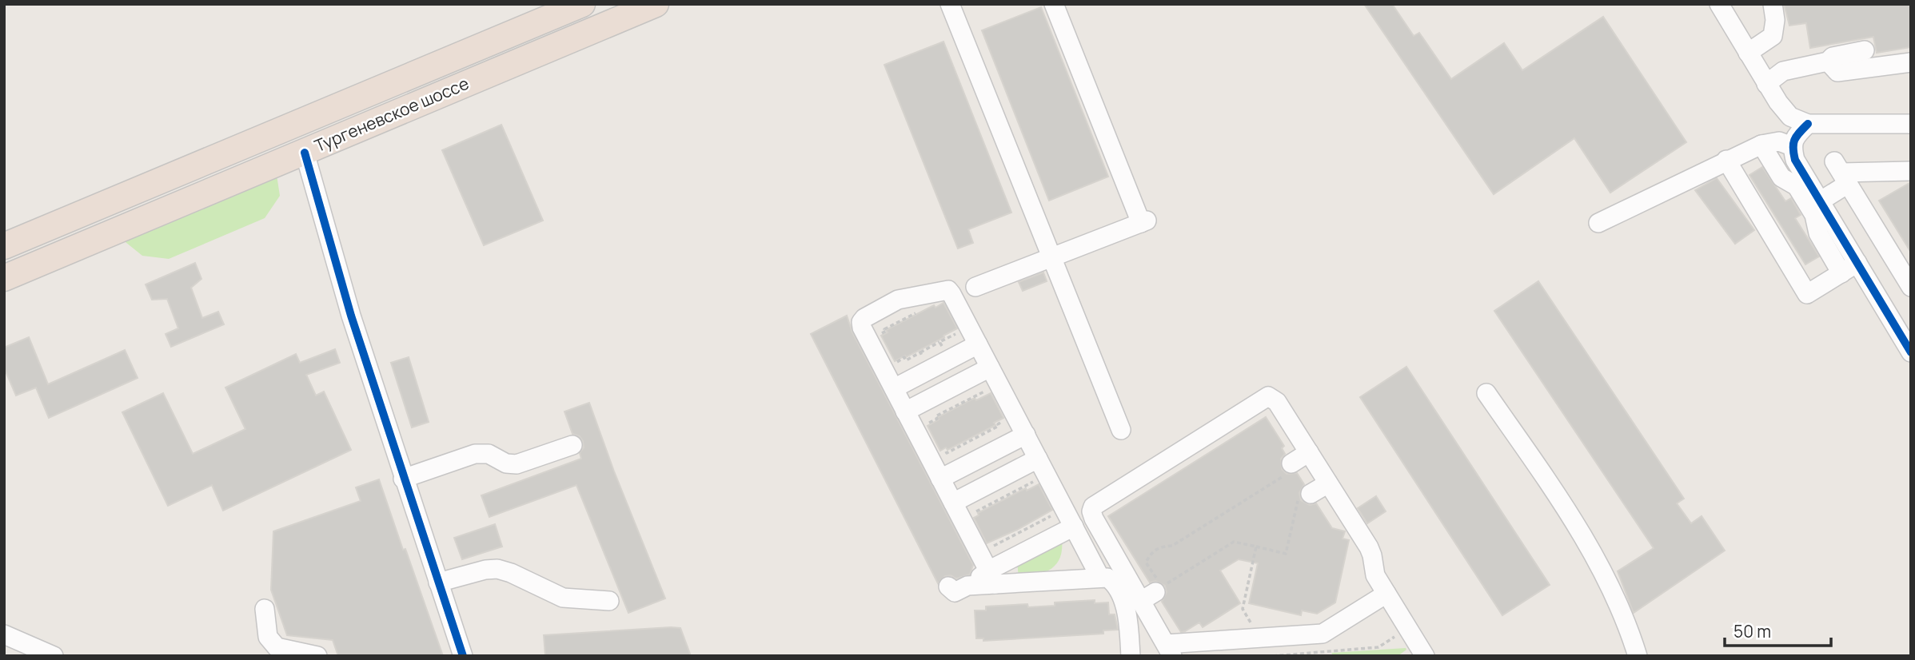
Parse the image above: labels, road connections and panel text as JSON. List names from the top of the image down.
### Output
{
  "streets": {
    "highway": ["Тургеневское шоссе"]
  },
  "scale_bar": "50 m"
}
